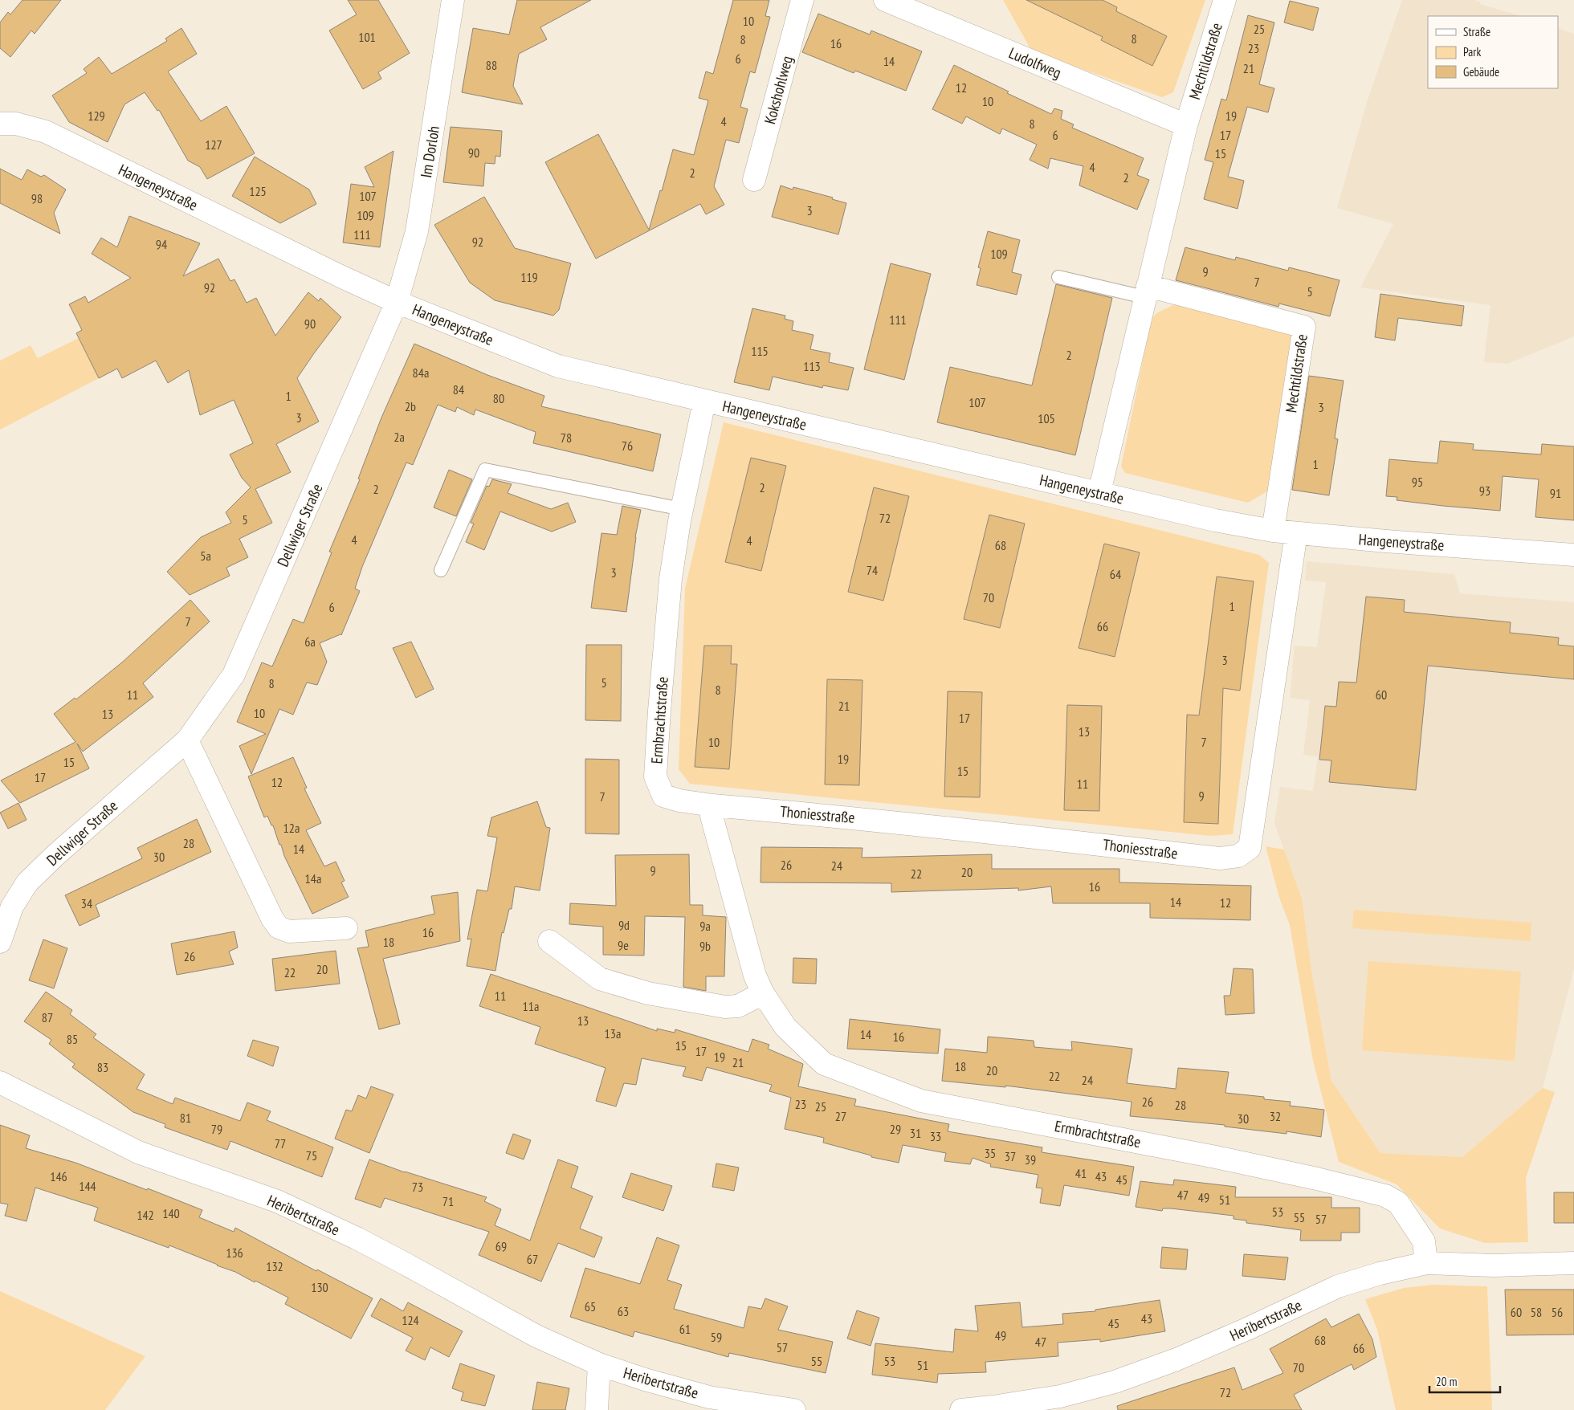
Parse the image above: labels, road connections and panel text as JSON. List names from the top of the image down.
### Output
{
  "streets": {
    "street": [
      "Mechtildstraße",
      "Ludolfweg",
      "Kokshohlweg",
      "Im Dorloh",
      "Hangeneystraße",
      "Dellwiger Straße",
      "Ermbrachtstraße",
      "Thoniesstraße",
      "Heribertstraße"
    ]
  },
  "crossings": [
    ["Mechtildstraße", "Ludolfweg"],
    ["Mechtildstraße", "Hangeneystraße"],
    ["Im Dorloh", "Hangeneystraße"],
    ["Im Dorloh", "Dellwiger Straße"],
    ["Hangeneystraße", "Dellwiger Straße"],
    ["Hangeneystraße", "Ermbrachtstraße"],
    ["Hangeneystraße", "Thoniesstraße"],
    ["Ermbrachtstraße", "Thoniesstraße"],
    ["Ermbrachtstraße", "Heribertstraße"]
  ],
  "house_numbers": [
    "10",
    "25",
    "101",
    "8",
    "8",
    "16",
    "23",
    "6",
    "14",
    "88",
    "21",
    "12",
    "10",
    "129",
    "19",
    "4",
    "8",
    "6",
    "17",
    "127",
    "90",
    "15",
    "4",
    "2",
    "2",
    "125",
    "107",
    "98",
    "3",
    "109",
    "111",
    "92",
    "94",
    "109",
    "9",
    "119",
    "7",
    "92",
    "5",
    "111",
    "90",
    "115",
    "2",
    "113",
    "84a",
    "84",
    "1",
    "80",
    "107",
    "2b",
    "3",
    "3",
    "105",
    "2a",
    "78",
    "76",
    "1",
    "95",
    "2",
    "2",
    "93",
    "91",
    "72",
    "5",
    "4",
    "4",
    "68",
    "5a",
    "74",
    "3",
    "64",
    "70",
    "1",
    "6",
    "7",
    "66",
    "6a",
    "3",
    "5",
    "8",
    "8",
    "11",
    "60",
    "21",
    "10",
    "13",
    "17",
    "13",
    "10",
    "7",
    "19",
    "15",
    "15",
    "17",
    "12",
    "11",
    "9",
    "7",
    "12a",
    "28",
    "14",
    "30",
    "26",
    "24",
    "9",
    "20",
    "22",
    "14a",
    "16",
    "14",
    "12",
    "34",
    "9d",
    "9a",
    "16",
    "18",
    "9e",
    "9b",
    "26",
    "20",
    "22",
    "11",
    "11a",
    "87",
    "13",
    "13a",
    "14",
    "16",
    "85",
    "15",
    "17",
    "19",
    "21",
    "18",
    "83",
    "20",
    "22",
    "24",
    "26",
    "23",
    "28",
    "25",
    "27",
    "32",
    "81",
    "30",
    "79",
    "29",
    "31",
    "33",
    "77",
    "35",
    "75",
    "37",
    "39",
    "41",
    "146",
    "43",
    "45",
    "144",
    "73",
    "47",
    "49",
    "51",
    "71",
    "53",
    "140",
    "142",
    "55",
    "57",
    "69",
    "136",
    "67",
    "132",
    "130",
    "65",
    "63",
    "60",
    "58",
    "56",
    "43",
    "124",
    "45",
    "61",
    "49",
    "59",
    "68",
    "47",
    "57",
    "66",
    "55",
    "53",
    "51",
    "70",
    "72"
  ],
  "legend": ["Straße", "Park", "Gebäude"],
  "scale_bar": "20 m"
}
